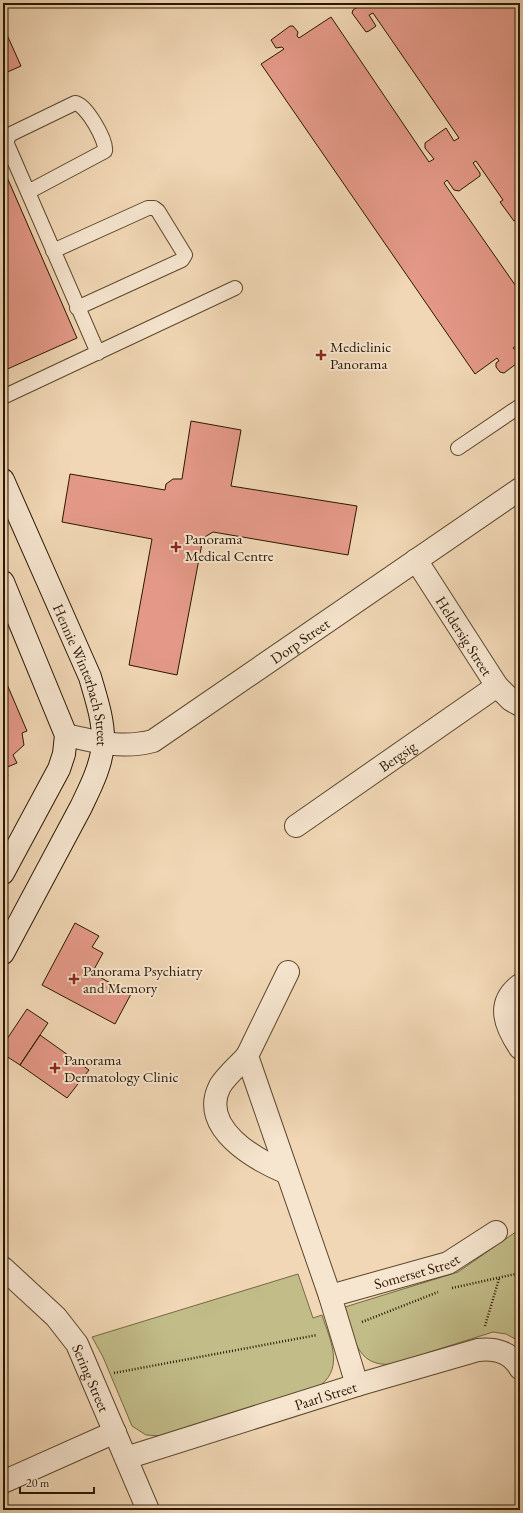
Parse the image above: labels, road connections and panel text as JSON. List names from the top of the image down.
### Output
{
  "streets": {
    "street": [
      "Heldersig Street",
      "Dorp Street",
      "Hennie Winterbach Street",
      "Bergsig",
      "Somerset Street",
      "Sering Street",
      "Paarl Street"
    ]
  },
  "crossings": [
    ["Heldersig Street", "Dorp Street"],
    ["Heldersig Street", "Bergsig"],
    ["Dorp Street", "Hennie Winterbach Street"],
    ["Sering Street", "Paarl Street"]
  ],
  "places": {
    "health": [
      "Mediclinic Panorama",
      "Panorama Medical Centre",
      "Panorama Psychiatry and Memory",
      "Panorama Dermatology Clinic"
    ]
  },
  "scale_bar": "20 m"
}
